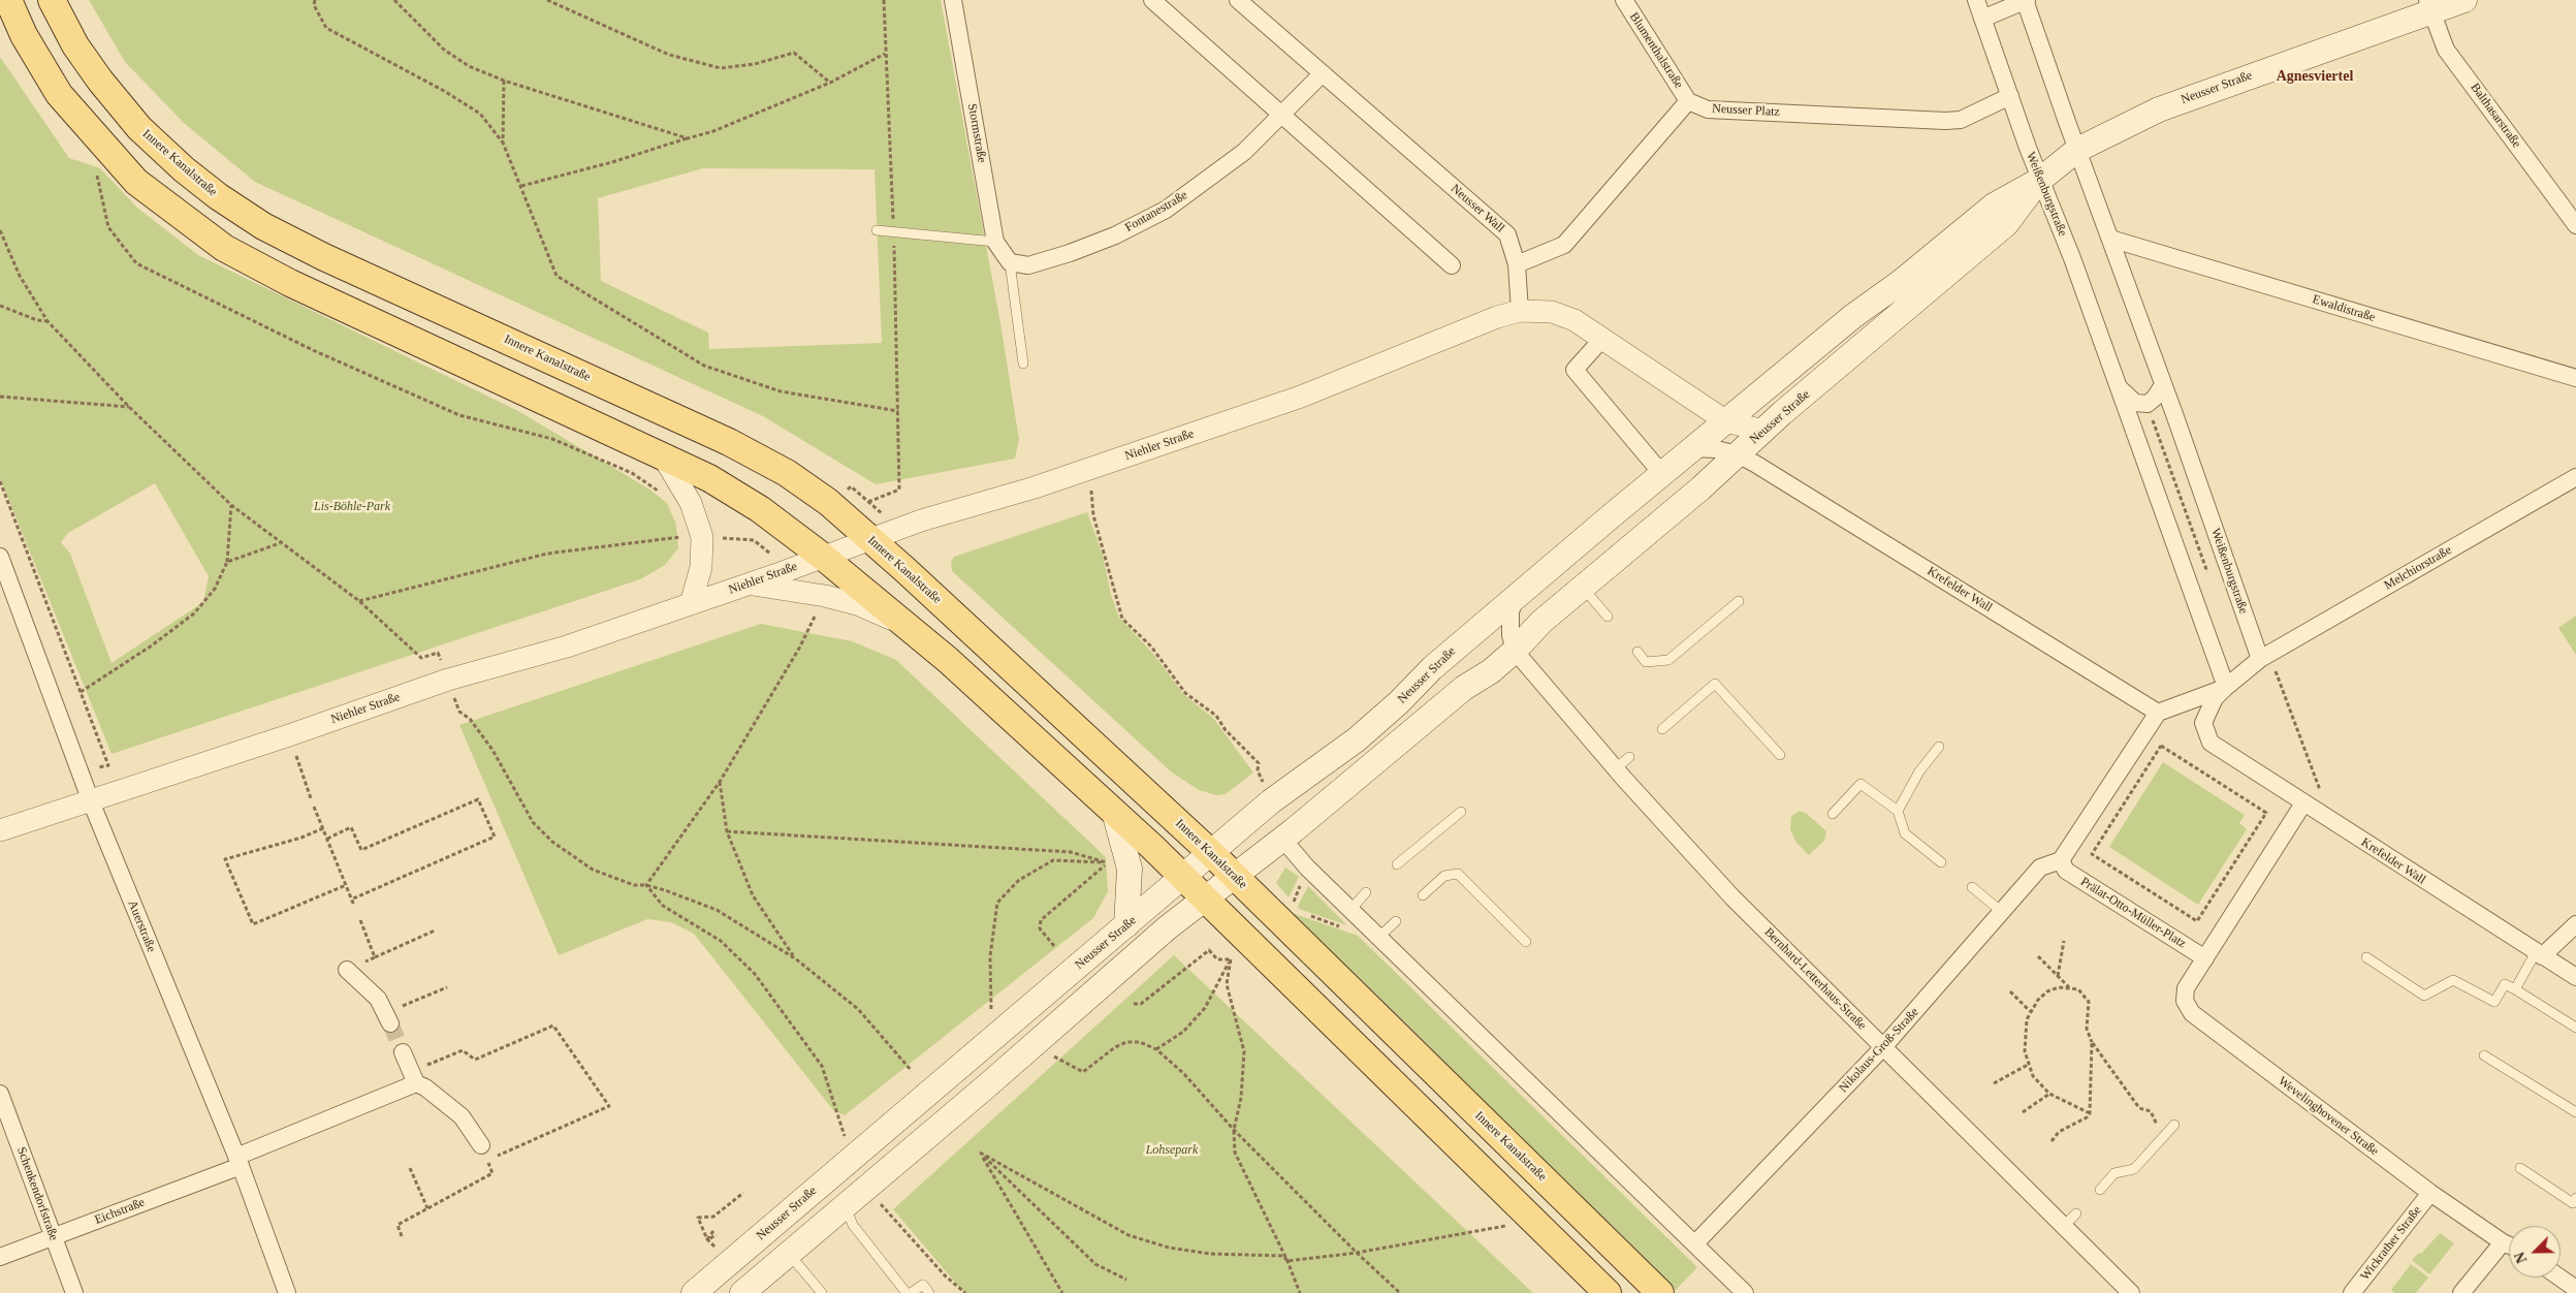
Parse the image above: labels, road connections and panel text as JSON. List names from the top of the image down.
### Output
{
  "streets": {
    "main road": ["Neusser Straße", "Innere Kanalstraße"],
    "street": [
      "Blumenthalstraße",
      "Neusser Platz",
      "Balthasarstraße",
      "Stormstraße",
      "Weißenburgstraße",
      "Neusser Wall",
      "Fontanestraße",
      "Ewaldistraße",
      "Niehler Straße",
      "Melchiorstraße",
      "Krefelder Wall",
      "Prälat-Otto-Müller-Platz",
      "Auerstraße",
      "Bernhard-Letterhaus-Straße",
      "Nikolaus-Groß-Straße",
      "Wevelinghovener Straße",
      "Schenkendorfstraße",
      "Eichstraße",
      "Wickrather Straße"
    ]
  },
  "crossings": [
    ["Blumenthalstraße", "Neusser Platz"],
    ["Neusser Straße", "Balthasarstraße"],
    ["Neusser Straße", "Innere Kanalstraße"],
    ["Neusser Straße", "Weißenburgstraße"],
    ["Neusser Straße", "Krefelder Wall"],
    ["Neusser Straße", "Bernhard-Letterhaus-Straße"],
    ["Neusser Platz", "Weißenburgstraße"],
    ["Stormstraße", "Fontanestraße"],
    ["Innere Kanalstraße", "Niehler Straße"],
    ["Weißenburgstraße", "Ewaldistraße"],
    ["Weißenburgstraße", "Melchiorstraße"],
    ["Weißenburgstraße", "Krefelder Wall"],
    ["Neusser Wall", "Niehler Straße"],
    ["Niehler Straße", "Auerstraße"],
    ["Prälat-Otto-Müller-Platz", "Nikolaus-Groß-Straße"],
    ["Prälat-Otto-Müller-Platz", "Wevelinghovener Straße"],
    ["Auerstraße", "Eichstraße"],
    ["Bernhard-Letterhaus-Straße", "Nikolaus-Groß-Straße"],
    ["Wevelinghovener Straße", "Wickrather Straße"],
    ["Schenkendorfstraße", "Eichstraße"]
  ],
  "districts": ["Agnesviertel"],
  "parks": ["Lis-Böhle-Park", "Lohsepark"],
  "north": "bottom left"
}
